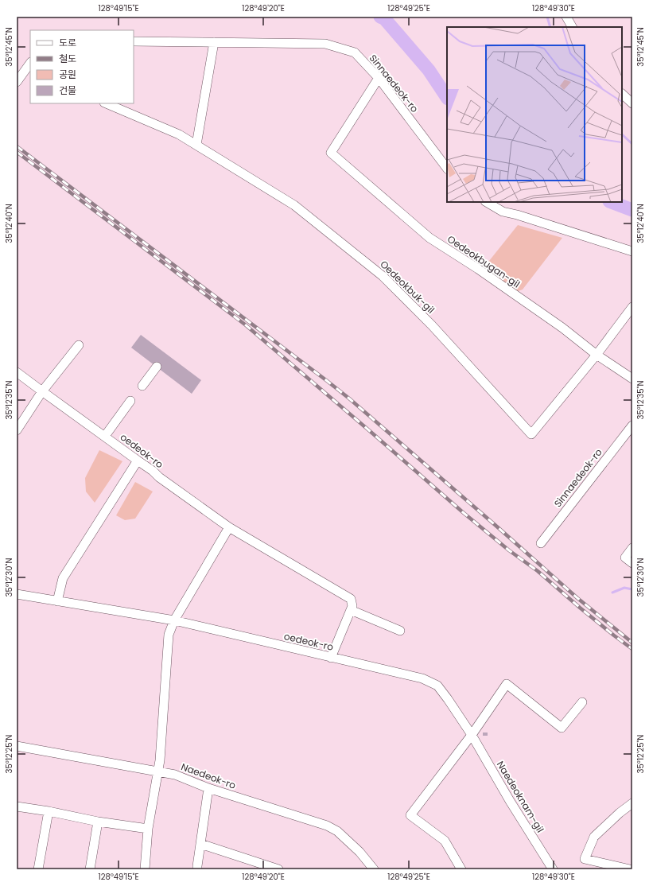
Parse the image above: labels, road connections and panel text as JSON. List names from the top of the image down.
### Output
{
  "streets": {
    "street": [
      "Sinnaedeok-ro",
      "Oedeokbugan-gil",
      "Oedeokbuk-gil",
      "oedeok-ro",
      "Naedeok-ro",
      "Naedeoknam-gil"
    ]
  },
  "crossings": [
    ["Sinnaedeok-ro", "Oedeokbugan-gil"],
    ["Oedeokbugan-gil", "Oedeokbuk-gil"],
    ["oedeok-ro", "Naedeoknam-gil"]
  ],
  "legend": [
    "도로",
    "철도",
    "공원",
    "건물"
  ],
  "coordinates": [
    "128°49'15\"E",
    "128°49'20\"E",
    "128°49'25\"E",
    "128°49'30\"E",
    "35°12'45\"N",
    "35°12'40\"N",
    "35°12'35\"N",
    "35°12'30\"N",
    "35°12'25\"N"
  ]
}
